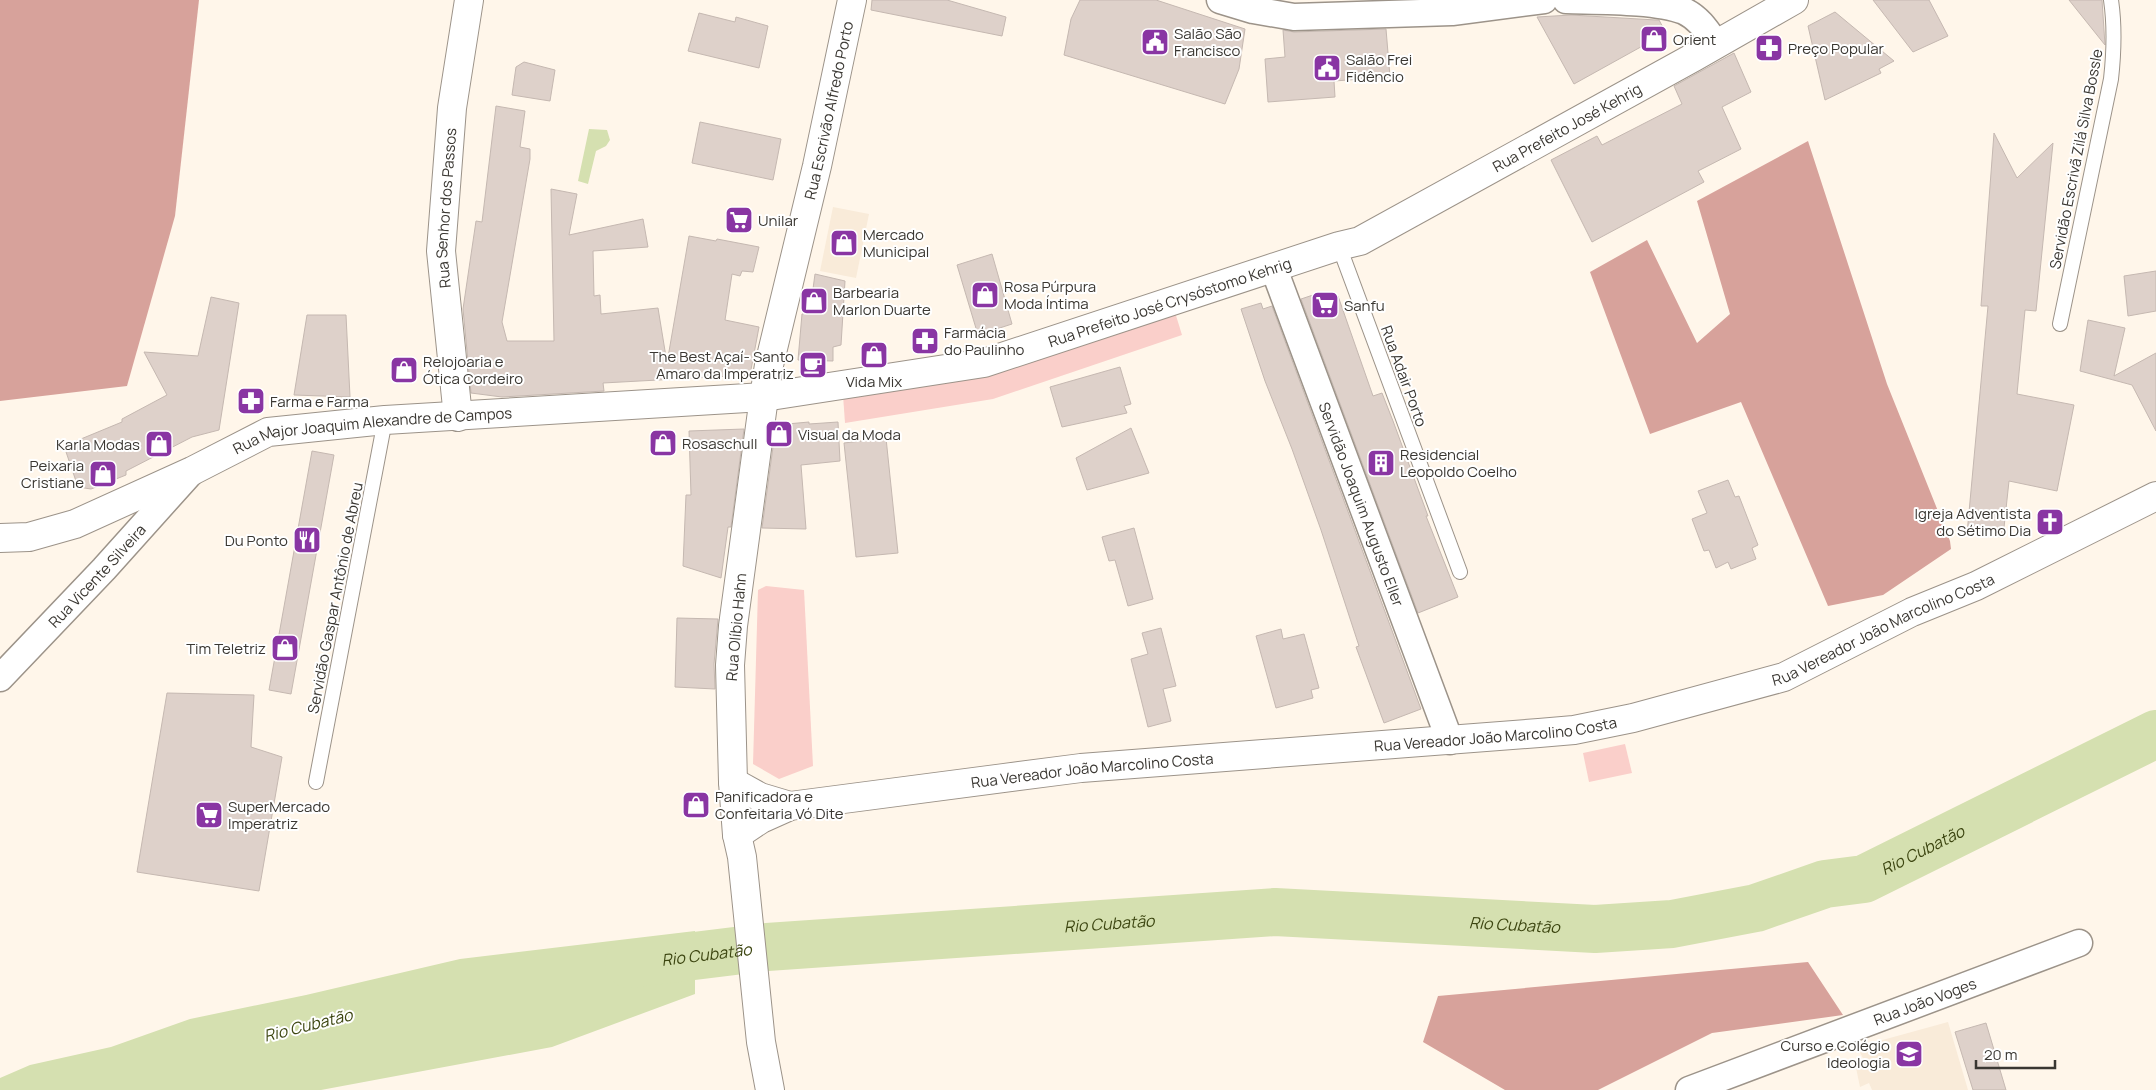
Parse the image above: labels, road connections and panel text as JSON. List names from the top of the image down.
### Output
{
  "streets": {
    "main road": [
      "Rua Escrivão Alfredo Porto",
      "Rua Prefeito José Kehrig",
      "Rua Senhor dos Passos",
      "Rua Prefeito José Crysóstomo Kehrig",
      "Rua Major Joaquim Alexandre de Campos",
      "Rua Olíbio Hahn",
      "Rua Vereador João Marcolino Costa"
    ],
    "street": ["Servidão Joaquim Augusto Eller", "Rua Vicente Silveira", "Rua João Voges"],
    "lane": ["Servidão Escrivã Zilá Silva Bossle", "Rua Adair Porto", "Servidão Gaspar Antônio de Abreu"]
  },
  "crossings": [
    ["Rua Escrivão Alfredo Porto", "Rua Prefeito José Crysóstomo Kehrig"],
    ["Rua Escrivão Alfredo Porto", "Rua Major Joaquim Alexandre de Campos"],
    ["Rua Escrivão Alfredo Porto", "Rua Olíbio Hahn"],
    ["Rua Prefeito José Kehrig", "Rua Prefeito José Crysóstomo Kehrig"],
    ["Rua Prefeito José Kehrig", "Rua Adair Porto"],
    ["Rua Senhor dos Passos", "Rua Major Joaquim Alexandre de Campos"],
    ["Rua Prefeito José Crysóstomo Kehrig", "Rua Adair Porto"],
    ["Rua Prefeito José Crysóstomo Kehrig", "Rua Major Joaquim Alexandre de Campos"],
    ["Rua Prefeito José Crysóstomo Kehrig", "Servidão Joaquim Augusto Eller"],
    ["Rua Prefeito José Crysóstomo Kehrig", "Rua Olíbio Hahn"],
    ["Rua Major Joaquim Alexandre de Campos", "Rua Vicente Silveira"],
    ["Rua Major Joaquim Alexandre de Campos", "Servidão Gaspar Antônio de Abreu"],
    ["Rua Major Joaquim Alexandre de Campos", "Rua Olíbio Hahn"],
    ["Servidão Joaquim Augusto Eller", "Rua Vereador João Marcolino Costa"],
    ["Rua Olíbio Hahn", "Rua Vereador João Marcolino Costa"]
  ],
  "water": ["Rio Cubatão"],
  "places": {
    "shop": [
      "Orient",
      "Mercado Municipal",
      "Rosa Púrpura Moda Íntima",
      "Barbearia Marlon Duarte",
      "Vida Mix",
      "Relojoaria e Ótica Cordeiro",
      "Visual da Moda",
      "Rosaschull",
      "Karla Modas",
      "Peixaria Cristiane",
      "Tim Teletriz",
      "Panificadora e Confeitaria Vó Dite"
    ],
    "public building": ["Salão São Francisco", "Salão Frei Fidêncio"],
    "pharmacy": ["Preço Popular", "Farmácia do Paulinho", "Farma e Farma"],
    "supermarket": ["Unilar", "Sanfu", "SuperMercado Imperatriz"],
    "cafe": ["The Best Açaí- Santo Amaro da Imperatriz"],
    "building": ["Residencial Leopoldo Coelho"],
    "church": ["Igreja Adventista do Sétimo Dia"],
    "restaurant": ["Du Ponto"],
    "school or university": ["Curso e Colégio Ideologia"]
  },
  "scale_bar": "20 m"
}
